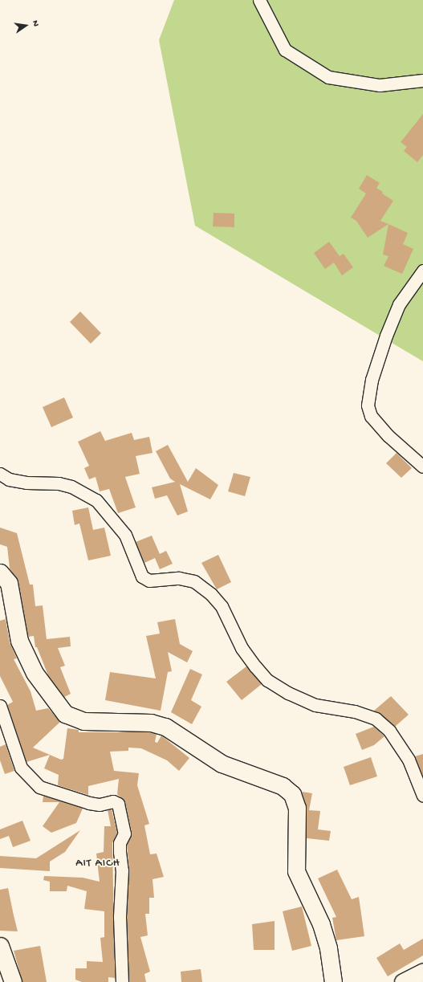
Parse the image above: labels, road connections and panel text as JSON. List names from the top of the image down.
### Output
{
  "districts": ["AIT AICH"],
  "north": "right"
}
